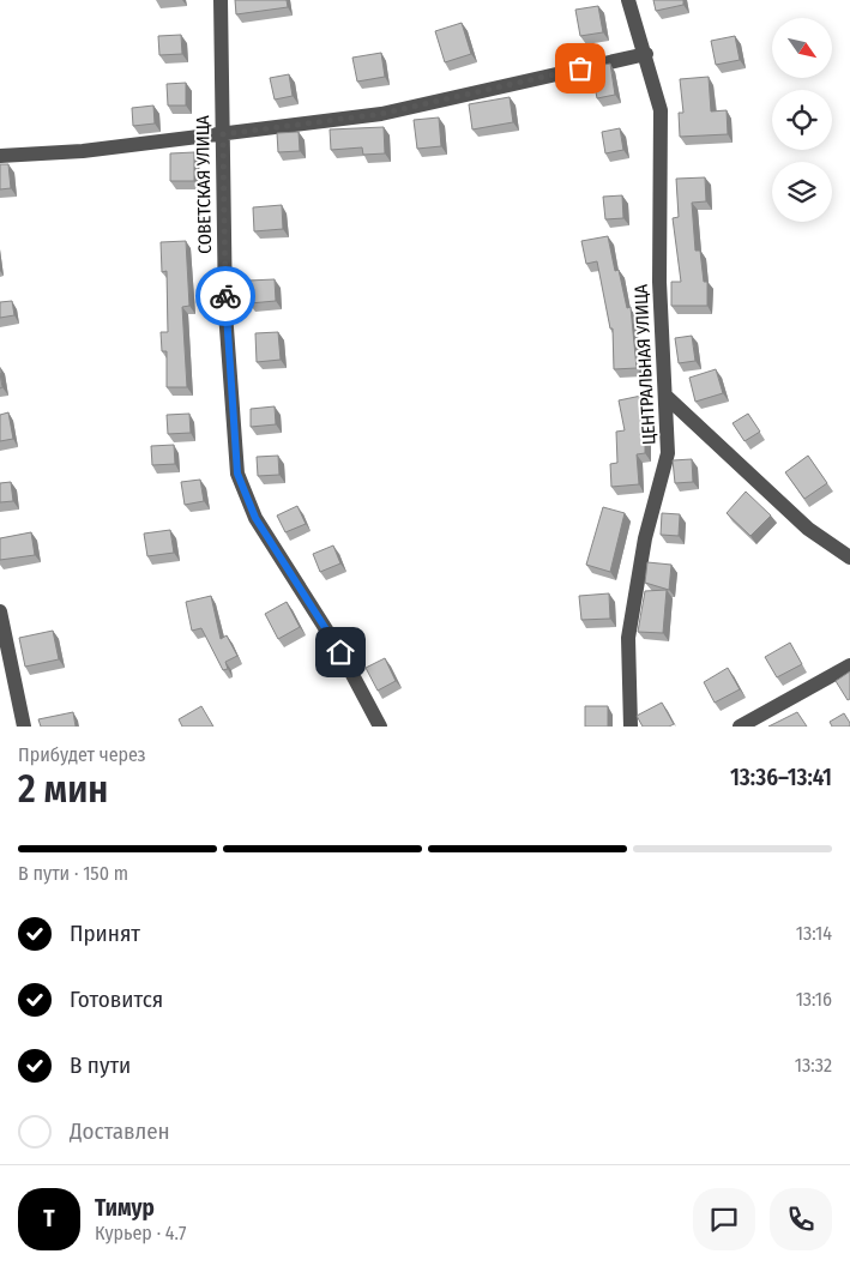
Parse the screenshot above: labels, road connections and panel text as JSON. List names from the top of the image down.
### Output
{
  "streets": {
    "street": ["СОВЕТСКАЯ УЛИЦА", "ЦЕНТРАЛЬНАЯ УЛИЦА"]
  },
  "north": "bottom right",
  "page": {
    "heading": ["2 мин", "Прибудет через", "13:36–13:41"],
    "panel": ["Тимур", "Курьер · 4.7"],
    "bar": "В пути · 150 m",
    "list": [
      ["Принят", "13:14"],
      ["Готовится", "13:16"],
      ["В пути", "13:32"],
      "Доставлен"
    ],
    "round": "Т"
  }
}
